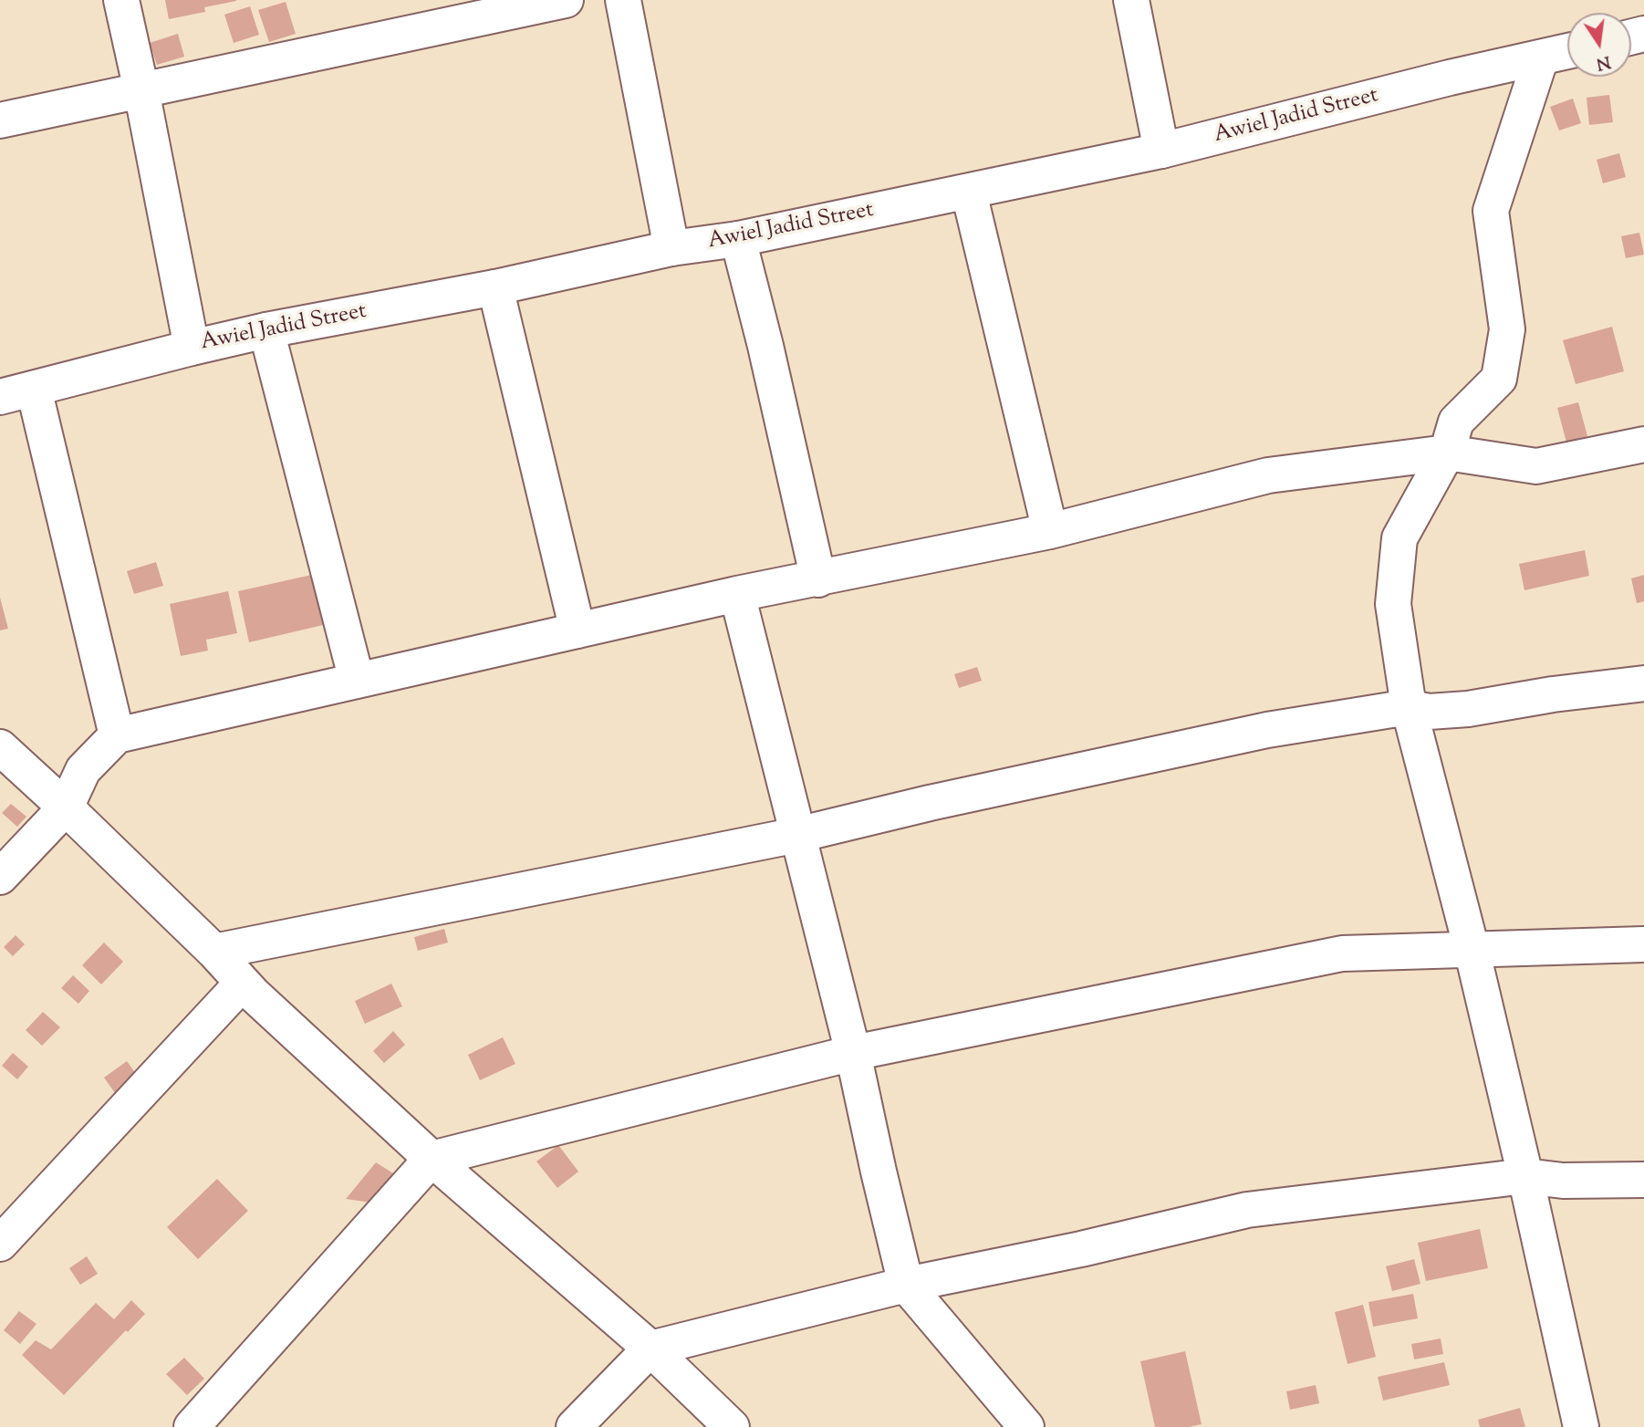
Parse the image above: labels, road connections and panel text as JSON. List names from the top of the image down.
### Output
{
  "streets": {
    "street": ["Awiel Jadid Street"]
  },
  "north": "bottom"
}
